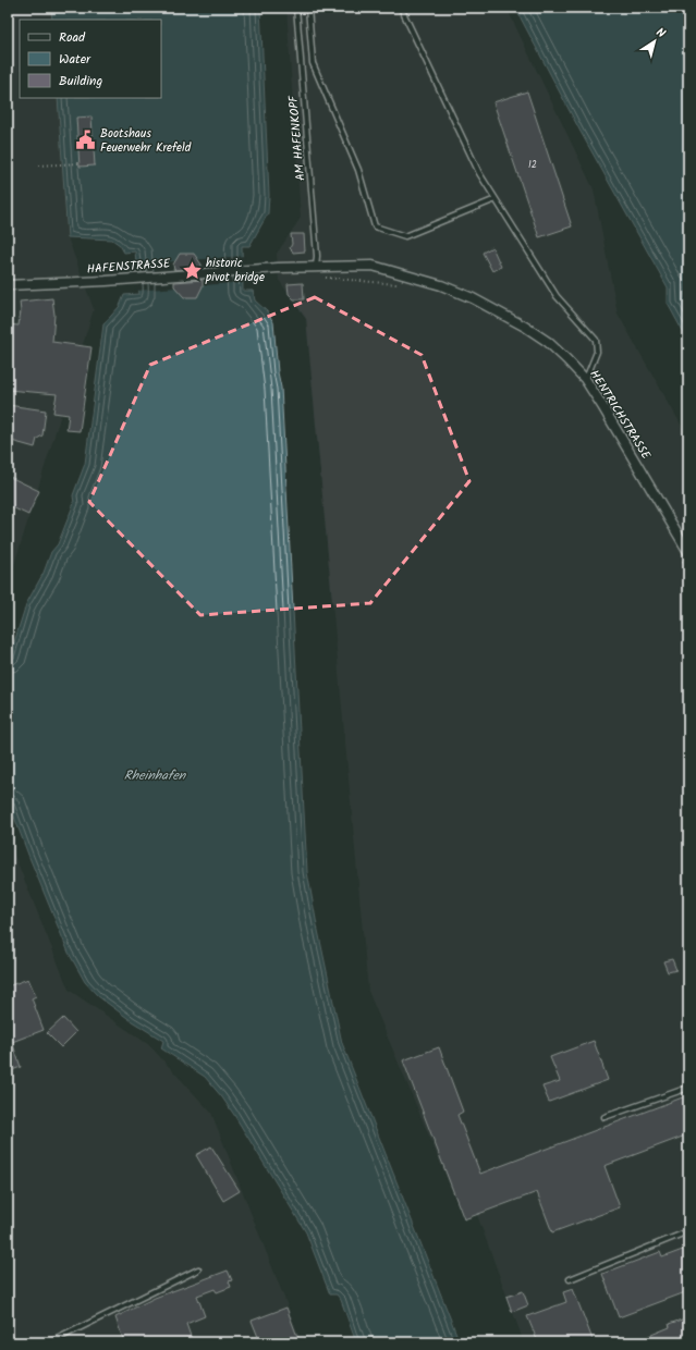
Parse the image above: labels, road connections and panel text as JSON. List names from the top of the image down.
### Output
{
  "streets": {
    "street": ["HAFENSTRASSE", "HENTRICHSTRASSE"],
    "lane": ["AM HAFENKOPF"]
  },
  "crossings": [
    ["AM HAFENKOPF", "HENTRICHSTRASSE"],
    ["HAFENSTRASSE", "HENTRICHSTRASSE"]
  ],
  "water": ["Rheinhafen"],
  "places": {
    "public building": ["Bootshaus Feuerwehr Krefeld"],
    "place": ["historic pivot bridge"]
  },
  "house_numbers": ["12"],
  "legend": ["Road", "Water", "Building"],
  "north": "top right"
}
